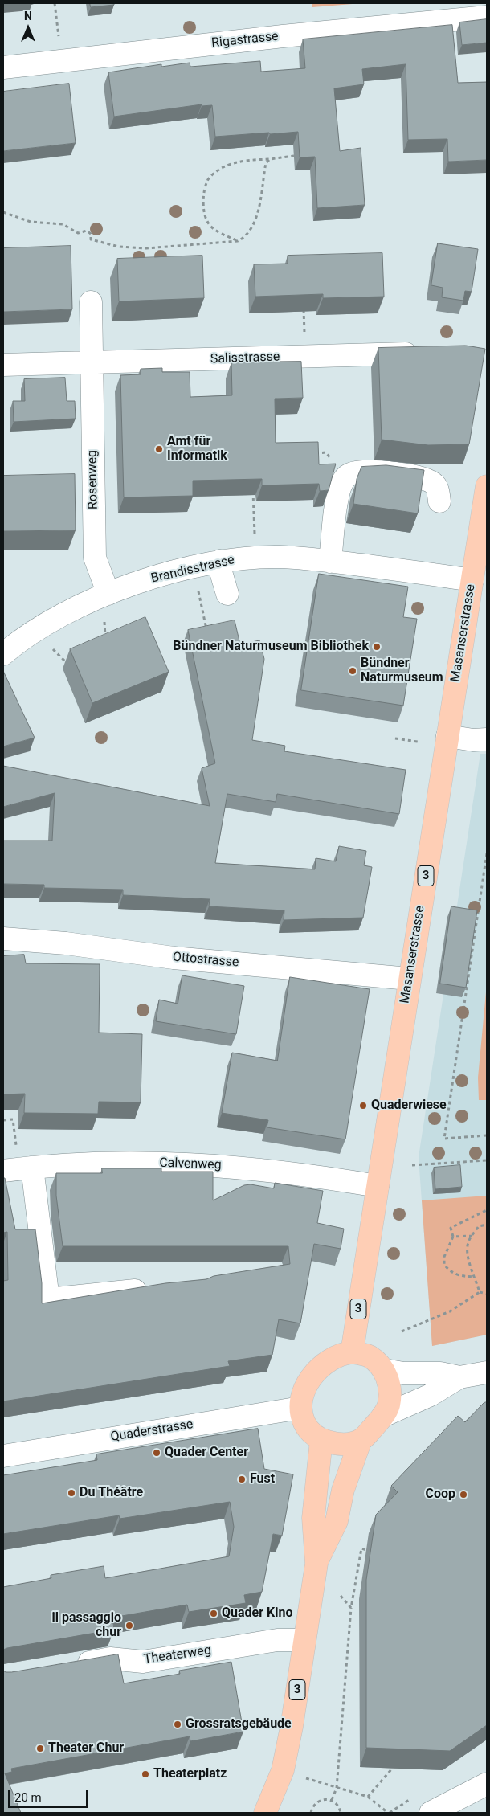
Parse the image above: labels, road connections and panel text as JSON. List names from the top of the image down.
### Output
{
  "streets": {
    "main road": ["Masanserstrasse", "3"],
    "street": [
      "Rigastrasse",
      "Salisstrasse",
      "Rosenweg",
      "Brandisstrasse",
      "Ottostrasse",
      "Calvenweg",
      "Quaderstrasse",
      "Theaterweg"
    ]
  },
  "crossings": [
    ["Salisstrasse", "Rosenweg"],
    ["Rosenweg", "Brandisstrasse"],
    ["Brandisstrasse", "Masanserstrasse"],
    ["Masanserstrasse", "3"],
    ["Masanserstrasse", "Ottostrasse"],
    ["Masanserstrasse", "Calvenweg"],
    ["Masanserstrasse", "Quaderstrasse"],
    ["3", "Quaderstrasse"],
    ["3", "Theaterweg"]
  ],
  "places": [
    "Amt für Informatik",
    "Bündner Naturmuseum Bibliothek",
    "Bündner Naturmuseum",
    "Quaderwiese",
    "Quader Center",
    "Fust",
    "Du Théâtre",
    "Coop",
    "Quader Kino",
    "il passaggio chur",
    "Grossratsgebäude",
    "Theater Chur",
    "Theaterplatz"
  ],
  "scale_bar": "20 m",
  "north": "top"
}
